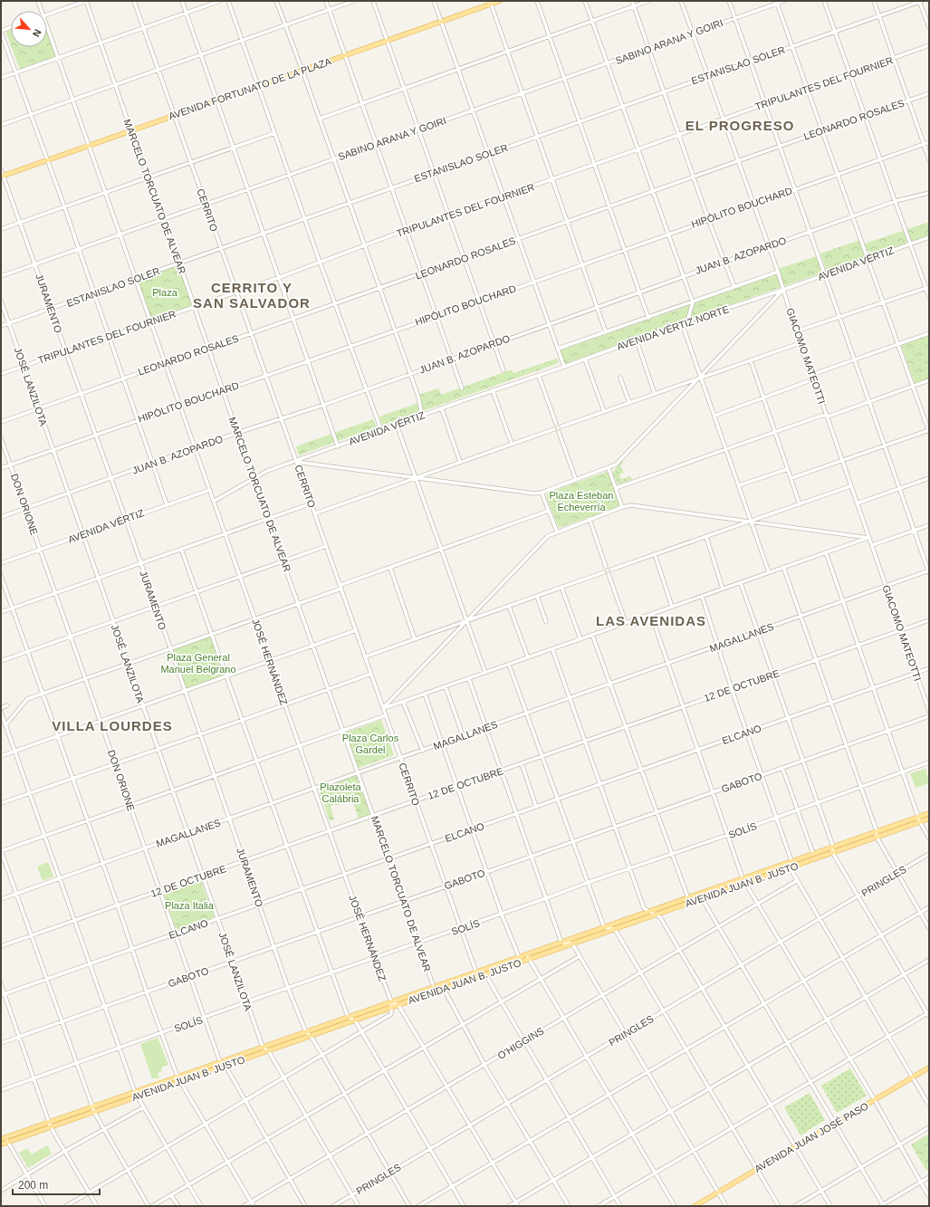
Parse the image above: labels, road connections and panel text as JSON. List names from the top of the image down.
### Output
{
  "streets": {
    "main road": ["AVENIDA FORTUNATO DE LA PLAZA", "AVENIDA JUAN B. JUSTO", "AVENIDA JUAN JOSÉ PASO"],
    "street": [
      "SABINO ARANA Y GOIRI",
      "ESTANISLAO SOLER",
      "TRIPULANTES DEL FOURNIER",
      "LEONARDO ROSALES",
      "MARCELO TORCUATO DE ALVEAR",
      "HIPÓLITO BOUCHARD",
      "CERRITO",
      "JUAN B. AZOPARDO",
      "AVENIDA VÉRTIZ",
      "JURAMENTO",
      "AVENIDA VÉRTIZ NORTE",
      "GIACOMO MATEOTTI",
      "JOSÉ LANZILOTA",
      "DON ORIONE",
      "MAGALLANES",
      "JOSÉ HERNÁNDEZ",
      "12 DE OCTUBRE",
      "ELCANO",
      "GABOTO",
      "SOLÍS",
      "PRINGLES",
      "O'HIGGINS"
    ]
  },
  "crossings": [
    ["SABINO ARANA Y GOIRI", "MARCELO TORCUATO DE ALVEAR"],
    ["SABINO ARANA Y GOIRI", "CERRITO"],
    ["SABINO ARANA Y GOIRI", "JURAMENTO"],
    ["SABINO ARANA Y GOIRI", "GIACOMO MATEOTTI"],
    ["ESTANISLAO SOLER", "MARCELO TORCUATO DE ALVEAR"],
    ["ESTANISLAO SOLER", "CERRITO"],
    ["ESTANISLAO SOLER", "JURAMENTO"],
    ["ESTANISLAO SOLER", "GIACOMO MATEOTTI"],
    ["ESTANISLAO SOLER", "JOSÉ LANZILOTA"],
    ["ESTANISLAO SOLER", "JOSÉ HERNÁNDEZ"],
    ["TRIPULANTES DEL FOURNIER", "MARCELO TORCUATO DE ALVEAR"],
    ["TRIPULANTES DEL FOURNIER", "CERRITO"],
    ["TRIPULANTES DEL FOURNIER", "JURAMENTO"],
    ["TRIPULANTES DEL FOURNIER", "GIACOMO MATEOTTI"],
    ["TRIPULANTES DEL FOURNIER", "JOSÉ LANZILOTA"],
    ["TRIPULANTES DEL FOURNIER", "JOSÉ HERNÁNDEZ"],
    ["AVENIDA FORTUNATO DE LA PLAZA", "MARCELO TORCUATO DE ALVEAR"],
    ["AVENIDA FORTUNATO DE LA PLAZA", "CERRITO"],
    ["AVENIDA FORTUNATO DE LA PLAZA", "JURAMENTO"],
    ["LEONARDO ROSALES", "MARCELO TORCUATO DE ALVEAR"],
    ["LEONARDO ROSALES", "CERRITO"],
    ["LEONARDO ROSALES", "JURAMENTO"],
    ["LEONARDO ROSALES", "GIACOMO MATEOTTI"],
    ["LEONARDO ROSALES", "JOSÉ LANZILOTA"],
    ["LEONARDO ROSALES", "JOSÉ HERNÁNDEZ"],
    ["MARCELO TORCUATO DE ALVEAR", "HIPÓLITO BOUCHARD"],
    ["MARCELO TORCUATO DE ALVEAR", "JUAN B. AZOPARDO"],
    ["MARCELO TORCUATO DE ALVEAR", "AVENIDA VÉRTIZ"],
    ["MARCELO TORCUATO DE ALVEAR", "MAGALLANES"],
    ["MARCELO TORCUATO DE ALVEAR", "12 DE OCTUBRE"],
    ["MARCELO TORCUATO DE ALVEAR", "ELCANO"],
    ["MARCELO TORCUATO DE ALVEAR", "GABOTO"],
    ["MARCELO TORCUATO DE ALVEAR", "SOLÍS"],
    ["MARCELO TORCUATO DE ALVEAR", "AVENIDA JUAN B. JUSTO"],
    ["HIPÓLITO BOUCHARD", "CERRITO"],
    ["HIPÓLITO BOUCHARD", "JURAMENTO"],
    ["HIPÓLITO BOUCHARD", "GIACOMO MATEOTTI"],
    ["HIPÓLITO BOUCHARD", "JOSÉ LANZILOTA"],
    ["HIPÓLITO BOUCHARD", "DON ORIONE"],
    ["HIPÓLITO BOUCHARD", "JOSÉ HERNÁNDEZ"],
    ["CERRITO", "JUAN B. AZOPARDO"],
    ["CERRITO", "AVENIDA VÉRTIZ"],
    ["CERRITO", "MAGALLANES"],
    ["CERRITO", "12 DE OCTUBRE"],
    ["CERRITO", "ELCANO"],
    ["CERRITO", "GABOTO"],
    ["CERRITO", "SOLÍS"],
    ["CERRITO", "AVENIDA JUAN B. JUSTO"],
    ["JUAN B. AZOPARDO", "JURAMENTO"],
    ["JUAN B. AZOPARDO", "GIACOMO MATEOTTI"],
    ["JUAN B. AZOPARDO", "JOSÉ LANZILOTA"],
    ["JUAN B. AZOPARDO", "DON ORIONE"],
    ["JUAN B. AZOPARDO", "JOSÉ HERNÁNDEZ"],
    ["AVENIDA VÉRTIZ", "JURAMENTO"],
    ["AVENIDA VÉRTIZ", "AVENIDA VÉRTIZ NORTE"],
    ["AVENIDA VÉRTIZ", "GIACOMO MATEOTTI"],
    ["AVENIDA VÉRTIZ", "JOSÉ LANZILOTA"],
    ["AVENIDA VÉRTIZ", "DON ORIONE"],
    ["AVENIDA VÉRTIZ", "JOSÉ HERNÁNDEZ"],
    ["JURAMENTO", "MAGALLANES"],
    ["JURAMENTO", "12 DE OCTUBRE"],
    ["JURAMENTO", "ELCANO"],
    ["JURAMENTO", "GABOTO"],
    ["JURAMENTO", "SOLÍS"],
    ["JURAMENTO", "AVENIDA JUAN B. JUSTO"],
    ["AVENIDA VÉRTIZ NORTE", "GIACOMO MATEOTTI"],
    ["GIACOMO MATEOTTI", "MAGALLANES"],
    ["GIACOMO MATEOTTI", "12 DE OCTUBRE"],
    ["GIACOMO MATEOTTI", "ELCANO"],
    ["JOSÉ LANZILOTA", "MAGALLANES"],
    ["JOSÉ LANZILOTA", "12 DE OCTUBRE"],
    ["JOSÉ LANZILOTA", "ELCANO"],
    ["JOSÉ LANZILOTA", "GABOTO"],
    ["JOSÉ LANZILOTA", "SOLÍS"],
    ["JOSÉ LANZILOTA", "AVENIDA JUAN B. JUSTO"],
    ["DON ORIONE", "MAGALLANES"],
    ["DON ORIONE", "12 DE OCTUBRE"],
    ["DON ORIONE", "ELCANO"],
    ["DON ORIONE", "GABOTO"],
    ["DON ORIONE", "SOLÍS"],
    ["DON ORIONE", "AVENIDA JUAN B. JUSTO"],
    ["MAGALLANES", "JOSÉ HERNÁNDEZ"],
    ["JOSÉ HERNÁNDEZ", "12 DE OCTUBRE"],
    ["JOSÉ HERNÁNDEZ", "ELCANO"],
    ["JOSÉ HERNÁNDEZ", "GABOTO"],
    ["JOSÉ HERNÁNDEZ", "SOLÍS"],
    ["JOSÉ HERNÁNDEZ", "AVENIDA JUAN B. JUSTO"]
  ],
  "districts": [
    "EL PROGRESO",
    "CERRITO Y SAN SALVADOR",
    "LAS AVENIDAS",
    "VILLA LOURDES"
  ],
  "parks": [
    "Plaza",
    "Plaza Esteban Echeverría",
    "Plaza General Manuel Belgrano",
    "Plaza Carlos Gardel",
    "Plazoleta Calábria",
    "Plaza Italia"
  ],
  "scale_bar": "200 m",
  "north": "bottom right"
}
